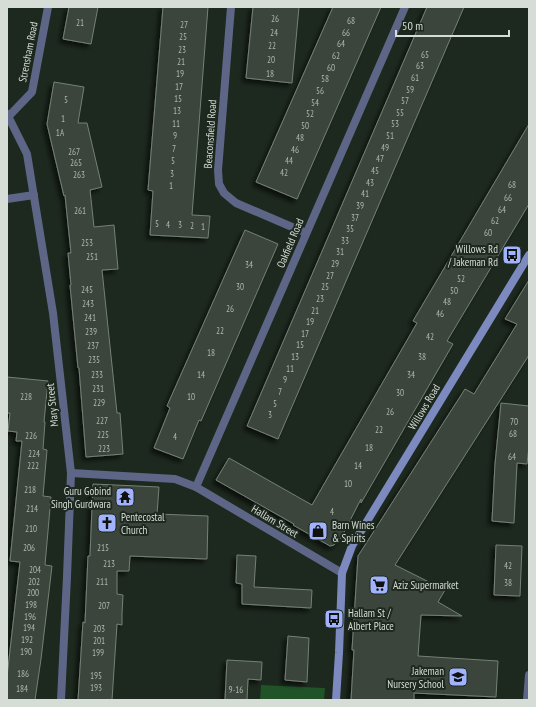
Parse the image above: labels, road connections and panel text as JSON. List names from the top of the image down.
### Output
{
  "streets": {
    "street": [
      "Strensham Road",
      "Beaconsfield Road",
      "Oakfield Road",
      "Mary Street",
      "Willows Road",
      "Hallam Street"
    ]
  },
  "crossings": [
    ["Strensham Road", "Mary Street"],
    ["Beaconsfield Road", "Oakfield Road"],
    ["Oakfield Road", "Hallam Street"],
    ["Mary Street", "Hallam Street"],
    ["Willows Road", "Hallam Street"]
  ],
  "places": {
    "bus stop": ["Willows Rd / Jakeman Rd", "Hallam St / Albert Place"],
    "temple": ["Guru Gobind Singh Gurdwara"],
    "church": ["Pentecostal Church"],
    "shop": ["Barn Wines & Spirits"],
    "supermarket": ["Aziz Supermarket"],
    "school or university": ["Jakeman Nursery School"]
  },
  "house_numbers": [
    "26",
    "68",
    "21",
    "27",
    "24",
    "66",
    "25",
    "64",
    "22",
    "23",
    "65",
    "62",
    "20",
    "21",
    "63",
    "60",
    "19",
    "18",
    "61",
    "58",
    "17",
    "59",
    "56",
    "15",
    "5",
    "57",
    "54",
    "13",
    "55",
    "52",
    "1",
    "11",
    "53",
    "50",
    "1A",
    "9",
    "51",
    "48",
    "49",
    "7",
    "46",
    "267",
    "47",
    "5",
    "44",
    "265",
    "45",
    "42",
    "3",
    "263",
    "43",
    "68",
    "1",
    "41",
    "66",
    "39",
    "64",
    "261",
    "37",
    "62",
    "5",
    "4",
    "3",
    "2",
    "1",
    "35",
    "60",
    "33",
    "253",
    "31",
    "251",
    "29",
    "34",
    "27",
    "52",
    "30",
    "25",
    "245",
    "50",
    "23",
    "48",
    "243",
    "26",
    "21",
    "46",
    "241",
    "19",
    "22",
    "239",
    "17",
    "42",
    "15",
    "237",
    "18",
    "13",
    "38",
    "235",
    "11",
    "233",
    "14",
    "34",
    "9",
    "231",
    "7",
    "30",
    "228",
    "10",
    "229",
    "5",
    "26",
    "3",
    "227",
    "70",
    "22",
    "68",
    "225",
    "226",
    "4",
    "18",
    "223",
    "224",
    "64",
    "222",
    "14",
    "10",
    "218",
    "214",
    "4",
    "210",
    "206",
    "215",
    "213",
    "42",
    "204",
    "202",
    "211",
    "38",
    "200",
    "198",
    "207",
    "196",
    "194",
    "203",
    "192",
    "201",
    "190",
    "199",
    "186",
    "195",
    "193",
    "184",
    "9-16"
  ],
  "scale_bar": "50 m"
}
